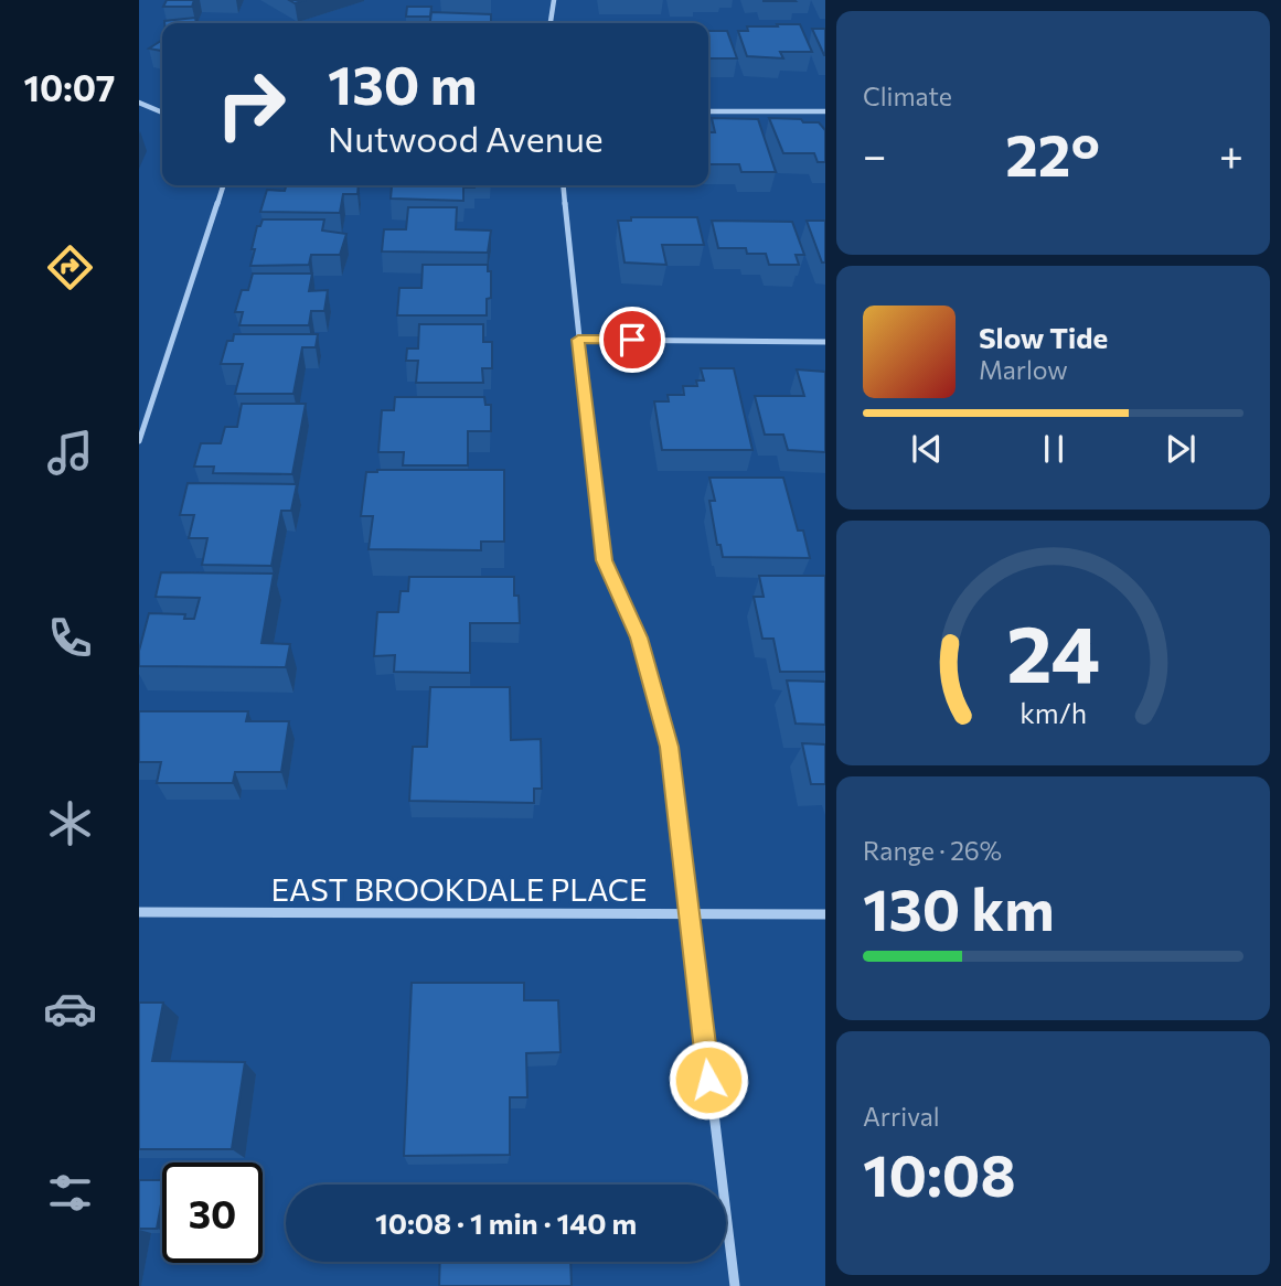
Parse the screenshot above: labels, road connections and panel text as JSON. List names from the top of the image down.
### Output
{
  "streets": {
    "street": ["EAST BROOKDALE PLACE"]
  },
  "page": {
    "tabs": "10:07",
    "tile": [
      "Climate",
      ["Range · 26%", "130 km"],
      ["Arrival", "10:08"]
    ],
    "turn": ["130 m", "Nutwood Avenue"],
    "heat": ["−", "22°", "+"],
    "song": ["Slow Tide", "Marlow"],
    "limit": "30",
    "trip": "10:08 · 1 min · 140 m",
    "gauge": ["24", "km/h"]
  }
}
